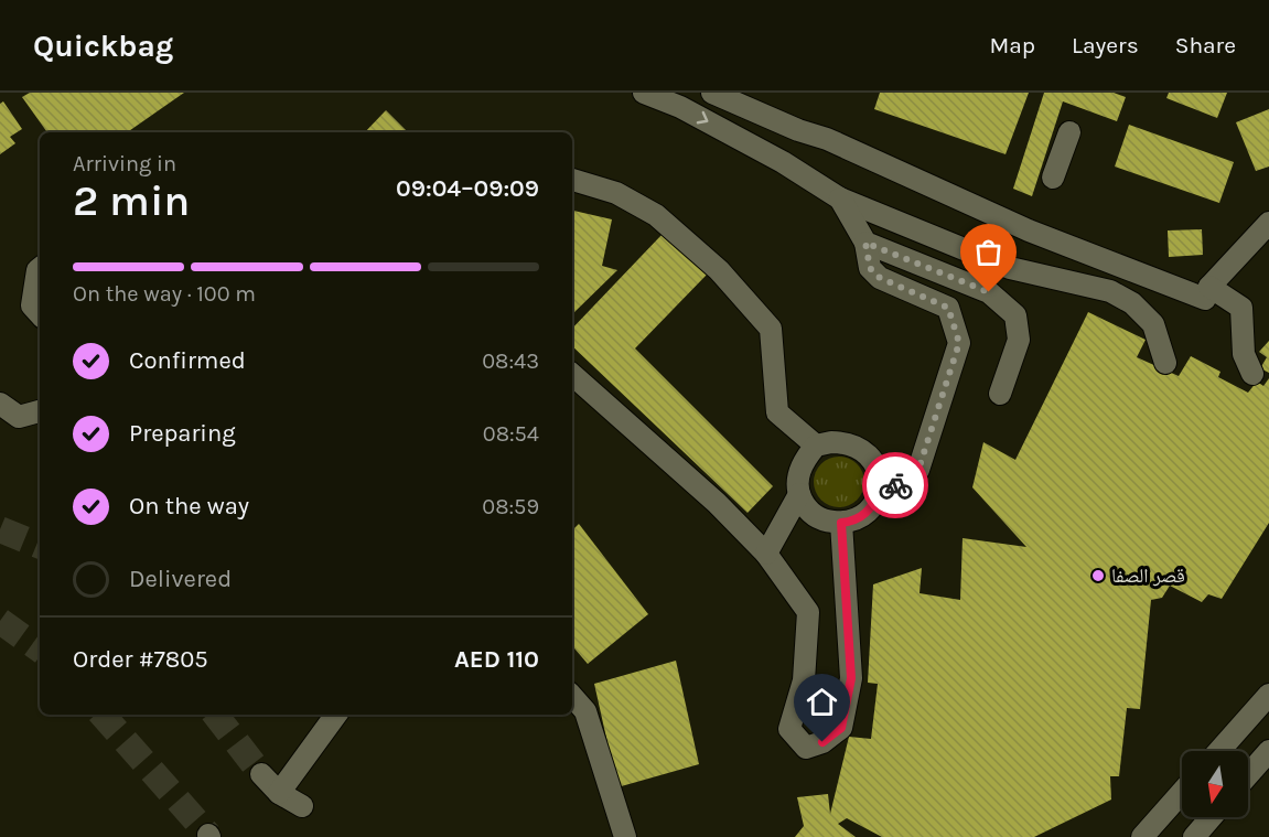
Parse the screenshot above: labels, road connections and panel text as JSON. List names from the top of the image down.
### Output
{
  "places": ["قصر الصفا"],
  "north": "bottom",
  "page": {
    "header": "Quickbag",
    "nav": ["Map", "Layers", "Share"],
    "heading": ["2 min", "Arriving in", "09:04–09:09"],
    "panel": ["Order #7805", "AED 110"],
    "bar": "On the way · 100 m",
    "list": [
      ["Confirmed", "08:43"],
      ["Preparing", "08:54"],
      ["On the way", "08:59"],
      "Delivered"
    ]
  }
}
